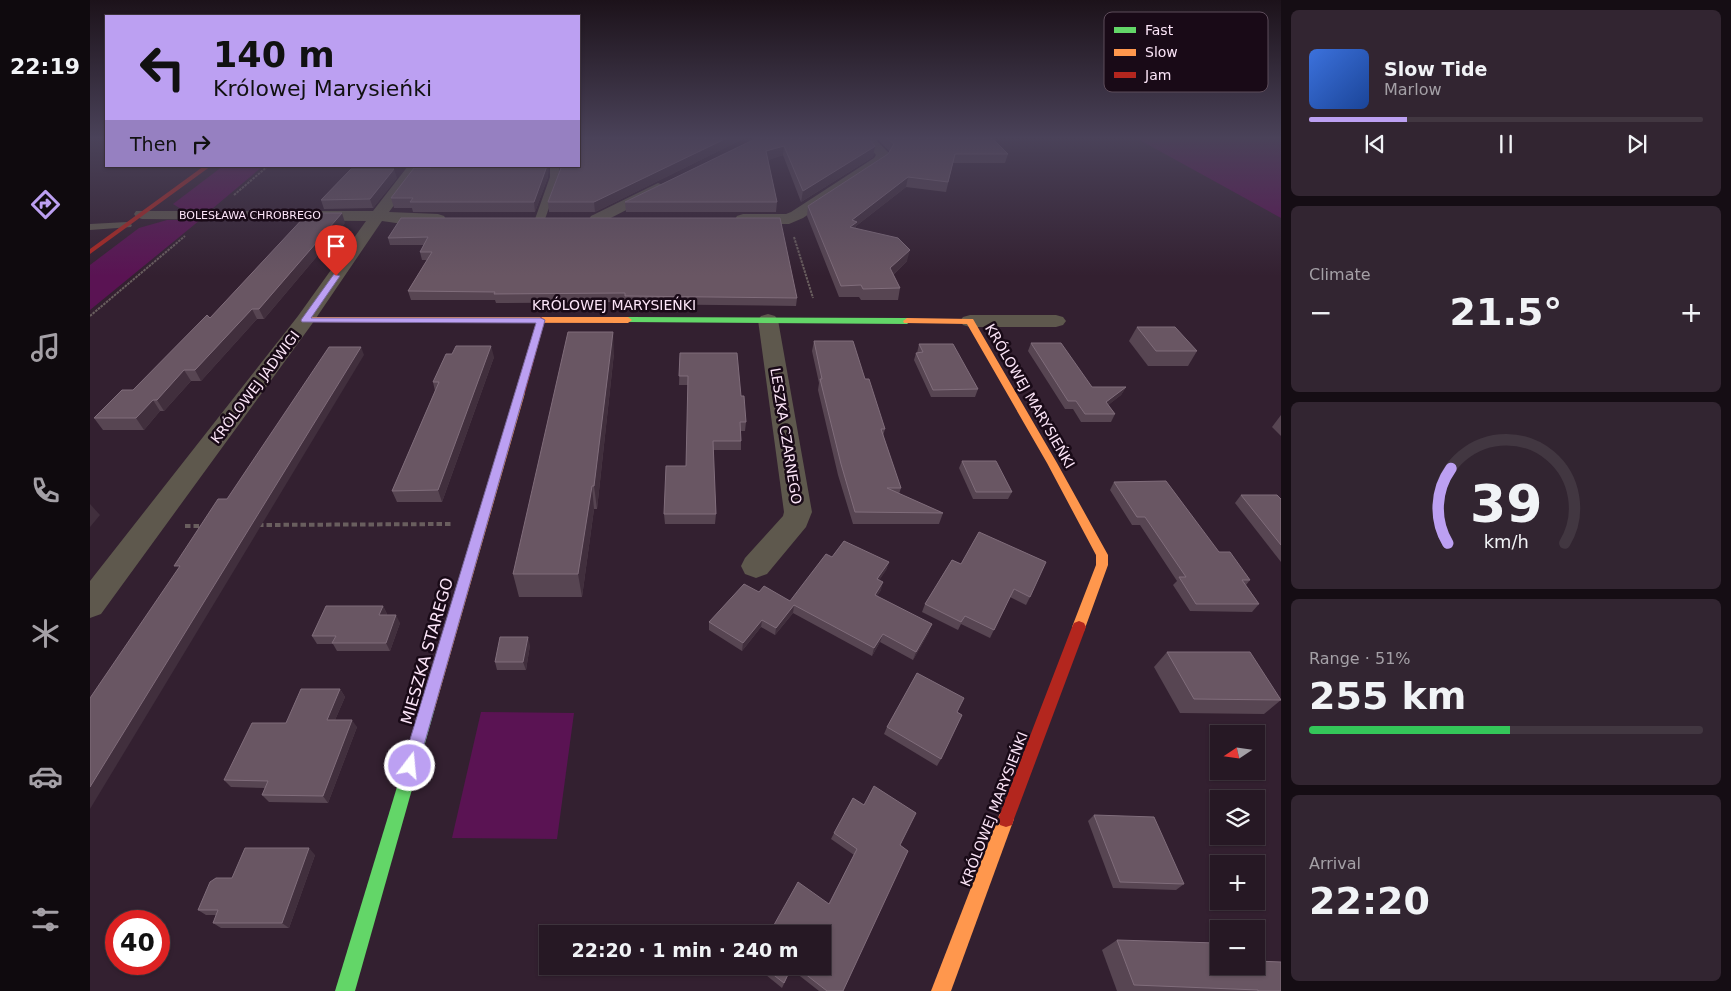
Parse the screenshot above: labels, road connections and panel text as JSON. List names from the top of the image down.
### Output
{
  "streets": {
    "street": [
      "BOLESŁAWA CHROBREGO",
      "KRÓLOWEJ MARYSIEŃKI",
      "KRÓLOWEJ JADWIGI",
      "LESZKA CZARNEGO",
      "MIESZKA STAREGO"
    ]
  },
  "crossings": [
    ["BOLESŁAWA CHROBREGO", "KRÓLOWEJ JADWIGI"],
    ["KRÓLOWEJ MARYSIEŃKI", "KRÓLOWEJ JADWIGI"],
    ["KRÓLOWEJ MARYSIEŃKI", "LESZKA CZARNEGO"],
    ["KRÓLOWEJ MARYSIEŃKI", "MIESZKA STAREGO"]
  ],
  "legend": ["Fast", "Slow", "Jam"],
  "north": "left",
  "page": {
    "tabs": "22:19",
    "turn": ["140 m", "Królowej Marysieńki"],
    "song": ["Slow Tide", "Marlow"],
    "then": "Then",
    "tile": [
      "Climate",
      ["Range · 51%", "255 km"],
      ["Arrival", "22:20"]
    ],
    "heat": ["−", "21.5°", "+"],
    "map_buttons": ["+", "−"],
    "limit": "40",
    "trip": "22:20 · 1 min · 240 m",
    "gauge": ["39", "km/h"]
  }
}
